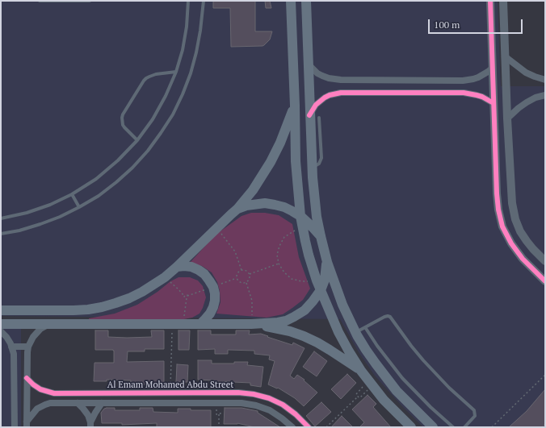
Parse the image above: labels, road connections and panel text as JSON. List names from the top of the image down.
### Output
{
  "streets": {
    "street": ["Al Emam Mohamed Abdu Street"]
  },
  "scale_bar": "100 m"
}
